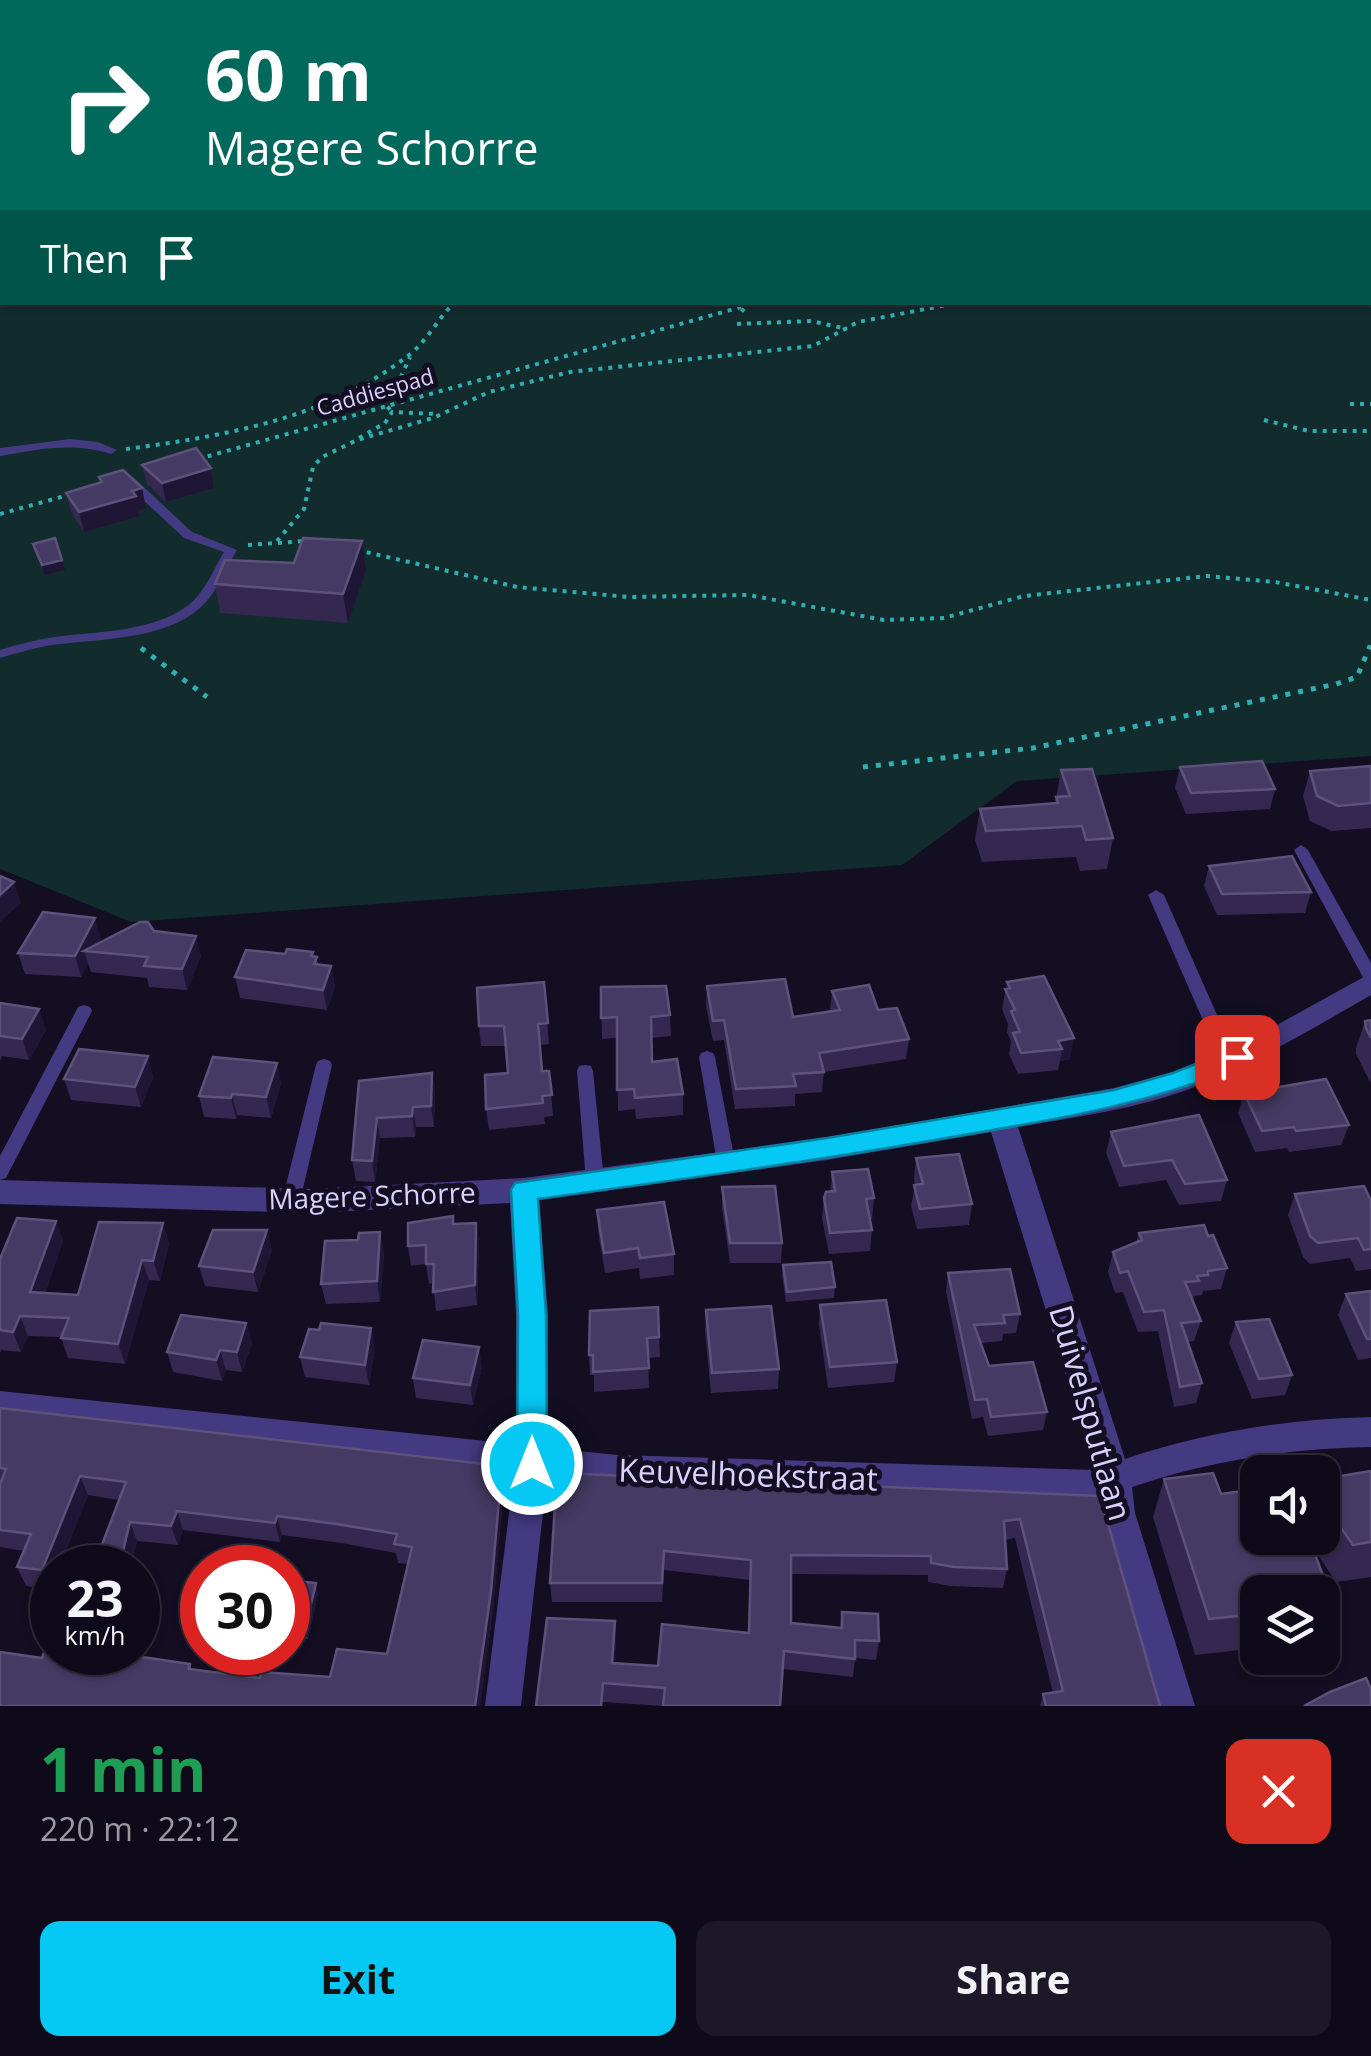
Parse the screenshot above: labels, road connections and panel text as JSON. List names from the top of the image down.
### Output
{
  "streets": {
    "street": ["Magere Schorre", "Duivelsputlaan", "Keuvelhoekstraat"],
    "path": ["Caddiespad"]
  },
  "crossings": [
    ["Magere Schorre", "Duivelsputlaan"],
    ["Duivelsputlaan", "Keuvelhoekstraat"]
  ],
  "page": {
    "turn": ["60 m", "Magere Schorre"],
    "then": "Then",
    "speed": "23 km/h",
    "limit": "30",
    "heading": ["1 min", "220 m · 22:12"],
    "buttons": ["Exit", "Share"]
  }
}
